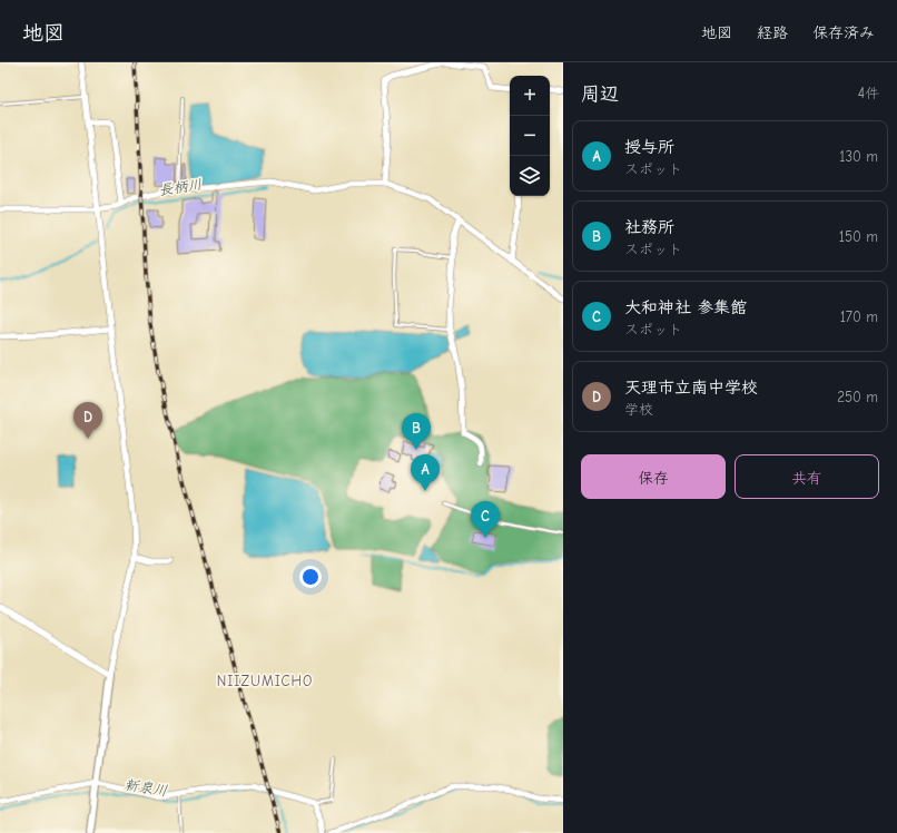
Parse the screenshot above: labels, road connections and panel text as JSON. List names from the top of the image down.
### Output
{
  "districts": ["NIIZUMICHO"],
  "water": ["長柄川", "新泉川"],
  "page": {
    "header": "地図",
    "nav": ["地図", "経路", "保存済み"],
    "heading": ["周辺", "4件"],
    "map_buttons": ["+", "−"],
    "list": [
      {
        "mark": "A",
        "name": "授与所",
        "note": "スポット",
        "value": "130 m"
      },
      {
        "mark": "B",
        "name": "社務所",
        "note": "スポット",
        "value": "150 m"
      },
      {
        "mark": "C",
        "name": "大和神社 参集館",
        "note": "スポット",
        "value": "170 m"
      },
      {
        "mark": "D",
        "name": "天理市立南中学校",
        "note": "学校",
        "value": "250 m"
      }
    ],
    "pins": [
      "D",
      "B",
      "A",
      "C"
    ],
    "buttons": ["保存", "共有"]
  }
}
